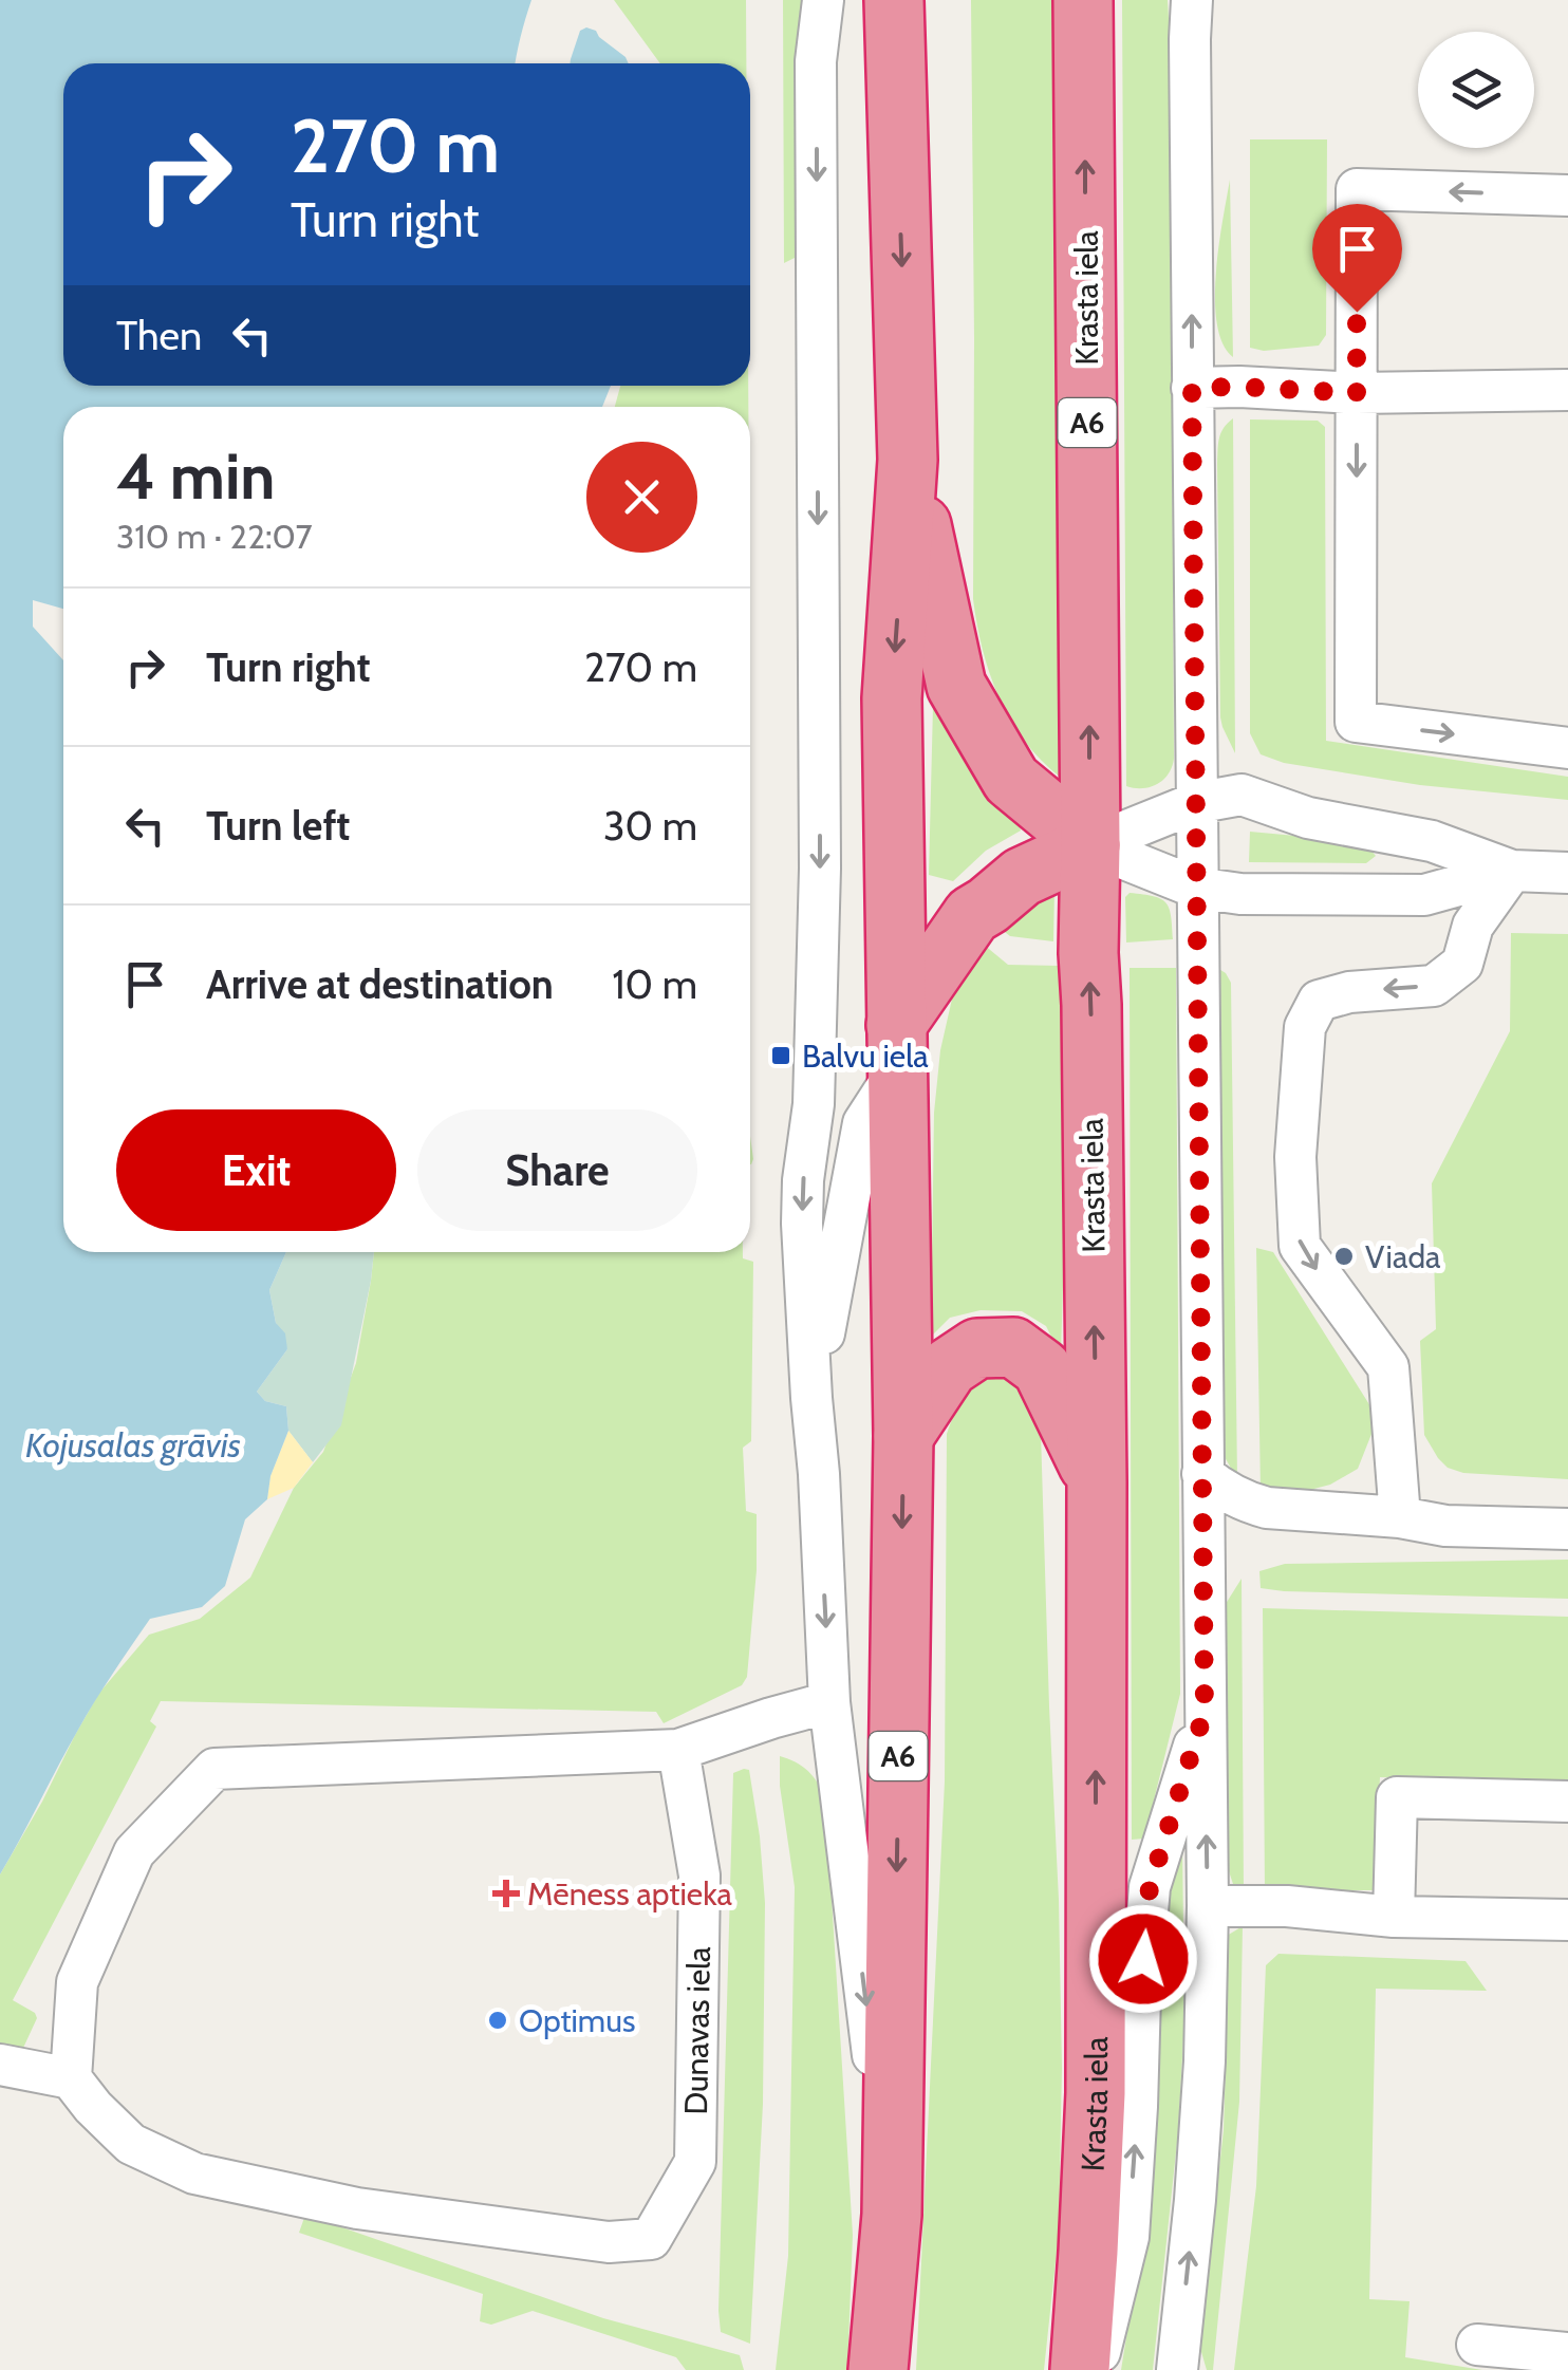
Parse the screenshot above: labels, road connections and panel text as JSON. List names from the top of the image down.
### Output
{
  "streets": {
    "highway": ["Krasta iela", "A6"],
    "street": ["Dunavas iela"]
  },
  "water": ["Kojusalas grāvis"],
  "places": {
    "transit": ["Balvu iela"],
    "other": ["Viada", "Optimus"],
    "health": ["Mēness aptieka"]
  },
  "page": {
    "turn": ["270 m", "Turn right"],
    "then": "Then",
    "heading": ["4 min", "310 m · 22:07"],
    "list": [
      {
        "name": "Turn right",
        "value": "270 m"
      },
      {
        "name": "Turn left",
        "value": "30 m"
      },
      {
        "name": "Arrive at destination",
        "value": "10 m"
      }
    ],
    "buttons": ["Exit", "Share"]
  }
}
